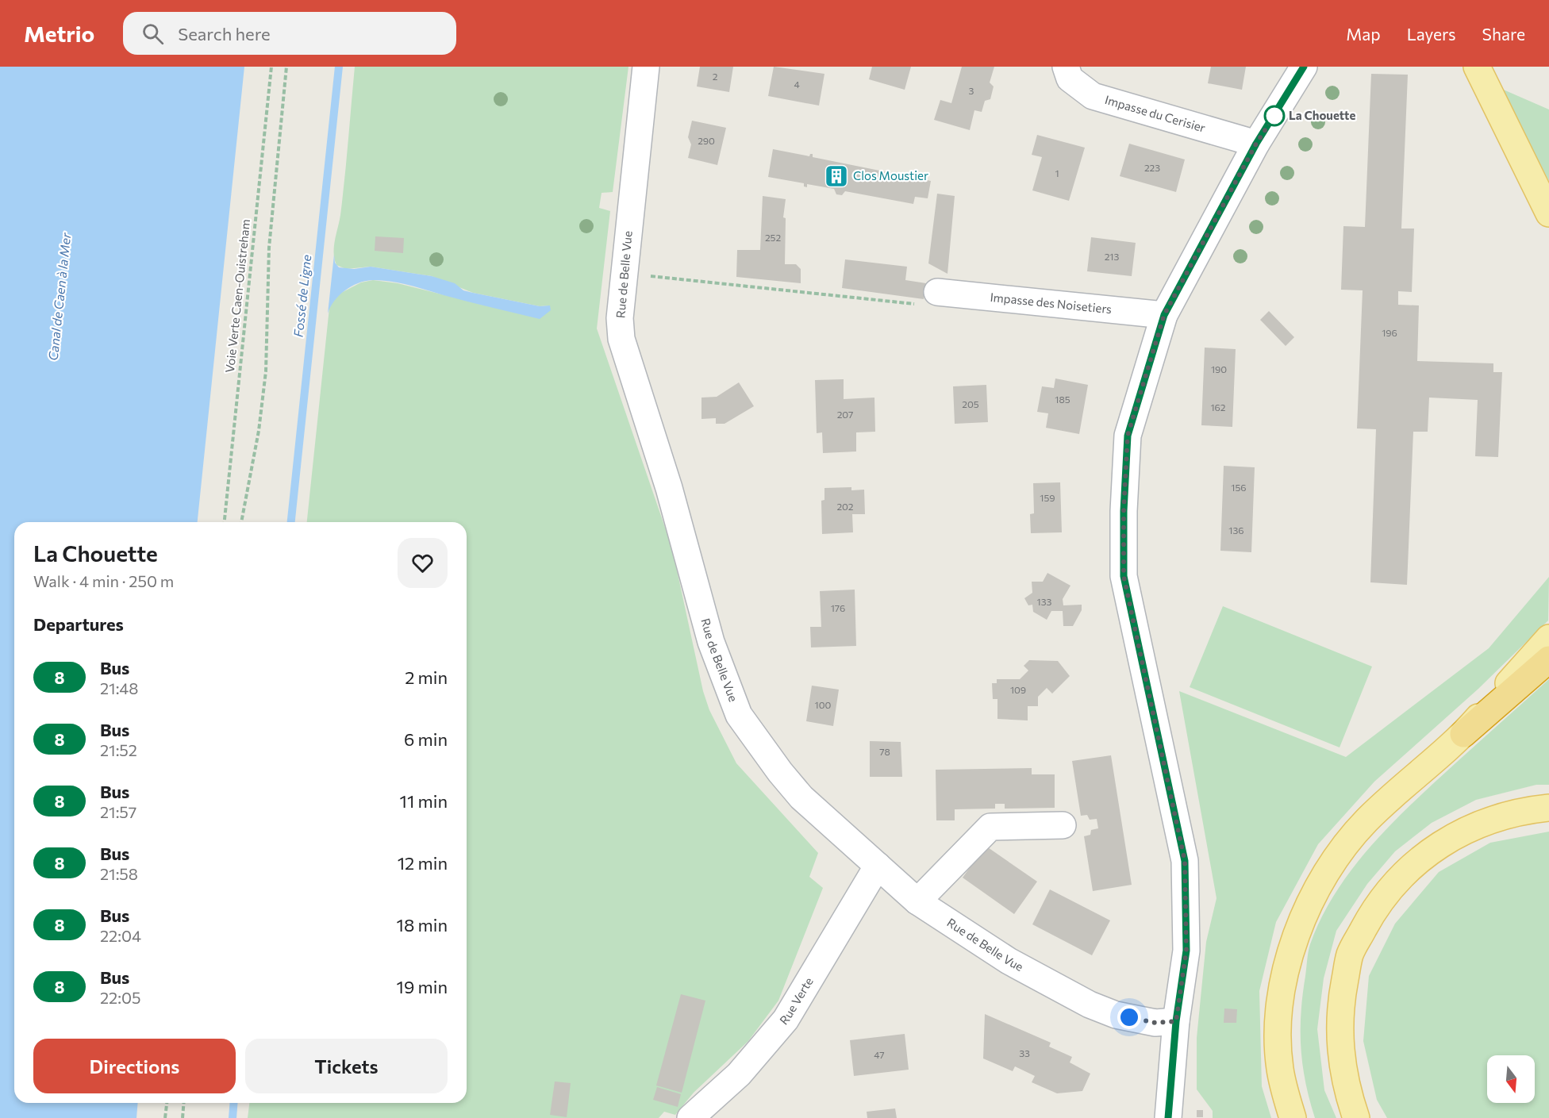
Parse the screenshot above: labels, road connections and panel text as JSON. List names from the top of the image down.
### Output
{
  "streets": {
    "street": [
      "Impasse du Cerisier",
      "Rue de Belle Vue",
      "Impasse des Noisetiers",
      "Rue Verte"
    ],
    "path": ["Voie Verte Caen-Ouistreham"]
  },
  "crossings": [
    ["Rue de Belle Vue", "Rue Verte"]
  ],
  "water": ["Fossé de Ligne", "Canal de Caen à la Mer"],
  "places": {
    "other": ["La Chouette"],
    "building": ["Clos Moustier"]
  },
  "lines": ["bus line 8"],
  "house_numbers": [
    "2",
    "4",
    "3",
    "290",
    "223",
    "1",
    "252",
    "213",
    "196",
    "190",
    "185",
    "205",
    "162",
    "207",
    "156",
    "159",
    "202",
    "136",
    "133",
    "176",
    "109",
    "100",
    "78",
    "33",
    "47"
  ],
  "north": "bottom",
  "page": {
    "header": "Metrio",
    "search": "Search here",
    "nav": ["Map", "Layers", "Share"],
    "heading": [
      ["La Chouette", "Walk · 4 min · 250 m"],
      "Departures"
    ],
    "list": [
      {
        "mark": "8",
        "name": "Bus",
        "note": "21:48",
        "value": "2 min"
      },
      {
        "mark": "8",
        "name": "Bus",
        "note": "21:52",
        "value": "6 min"
      },
      {
        "mark": "8",
        "name": "Bus",
        "note": "21:57",
        "value": "11 min"
      },
      {
        "mark": "8",
        "name": "Bus",
        "note": "21:58",
        "value": "12 min"
      },
      {
        "mark": "8",
        "name": "Bus",
        "note": "22:04",
        "value": "18 min"
      },
      {
        "mark": "8",
        "name": "Bus",
        "note": "22:05",
        "value": "19 min"
      }
    ],
    "buttons": ["Directions", "Tickets"]
  }
}
